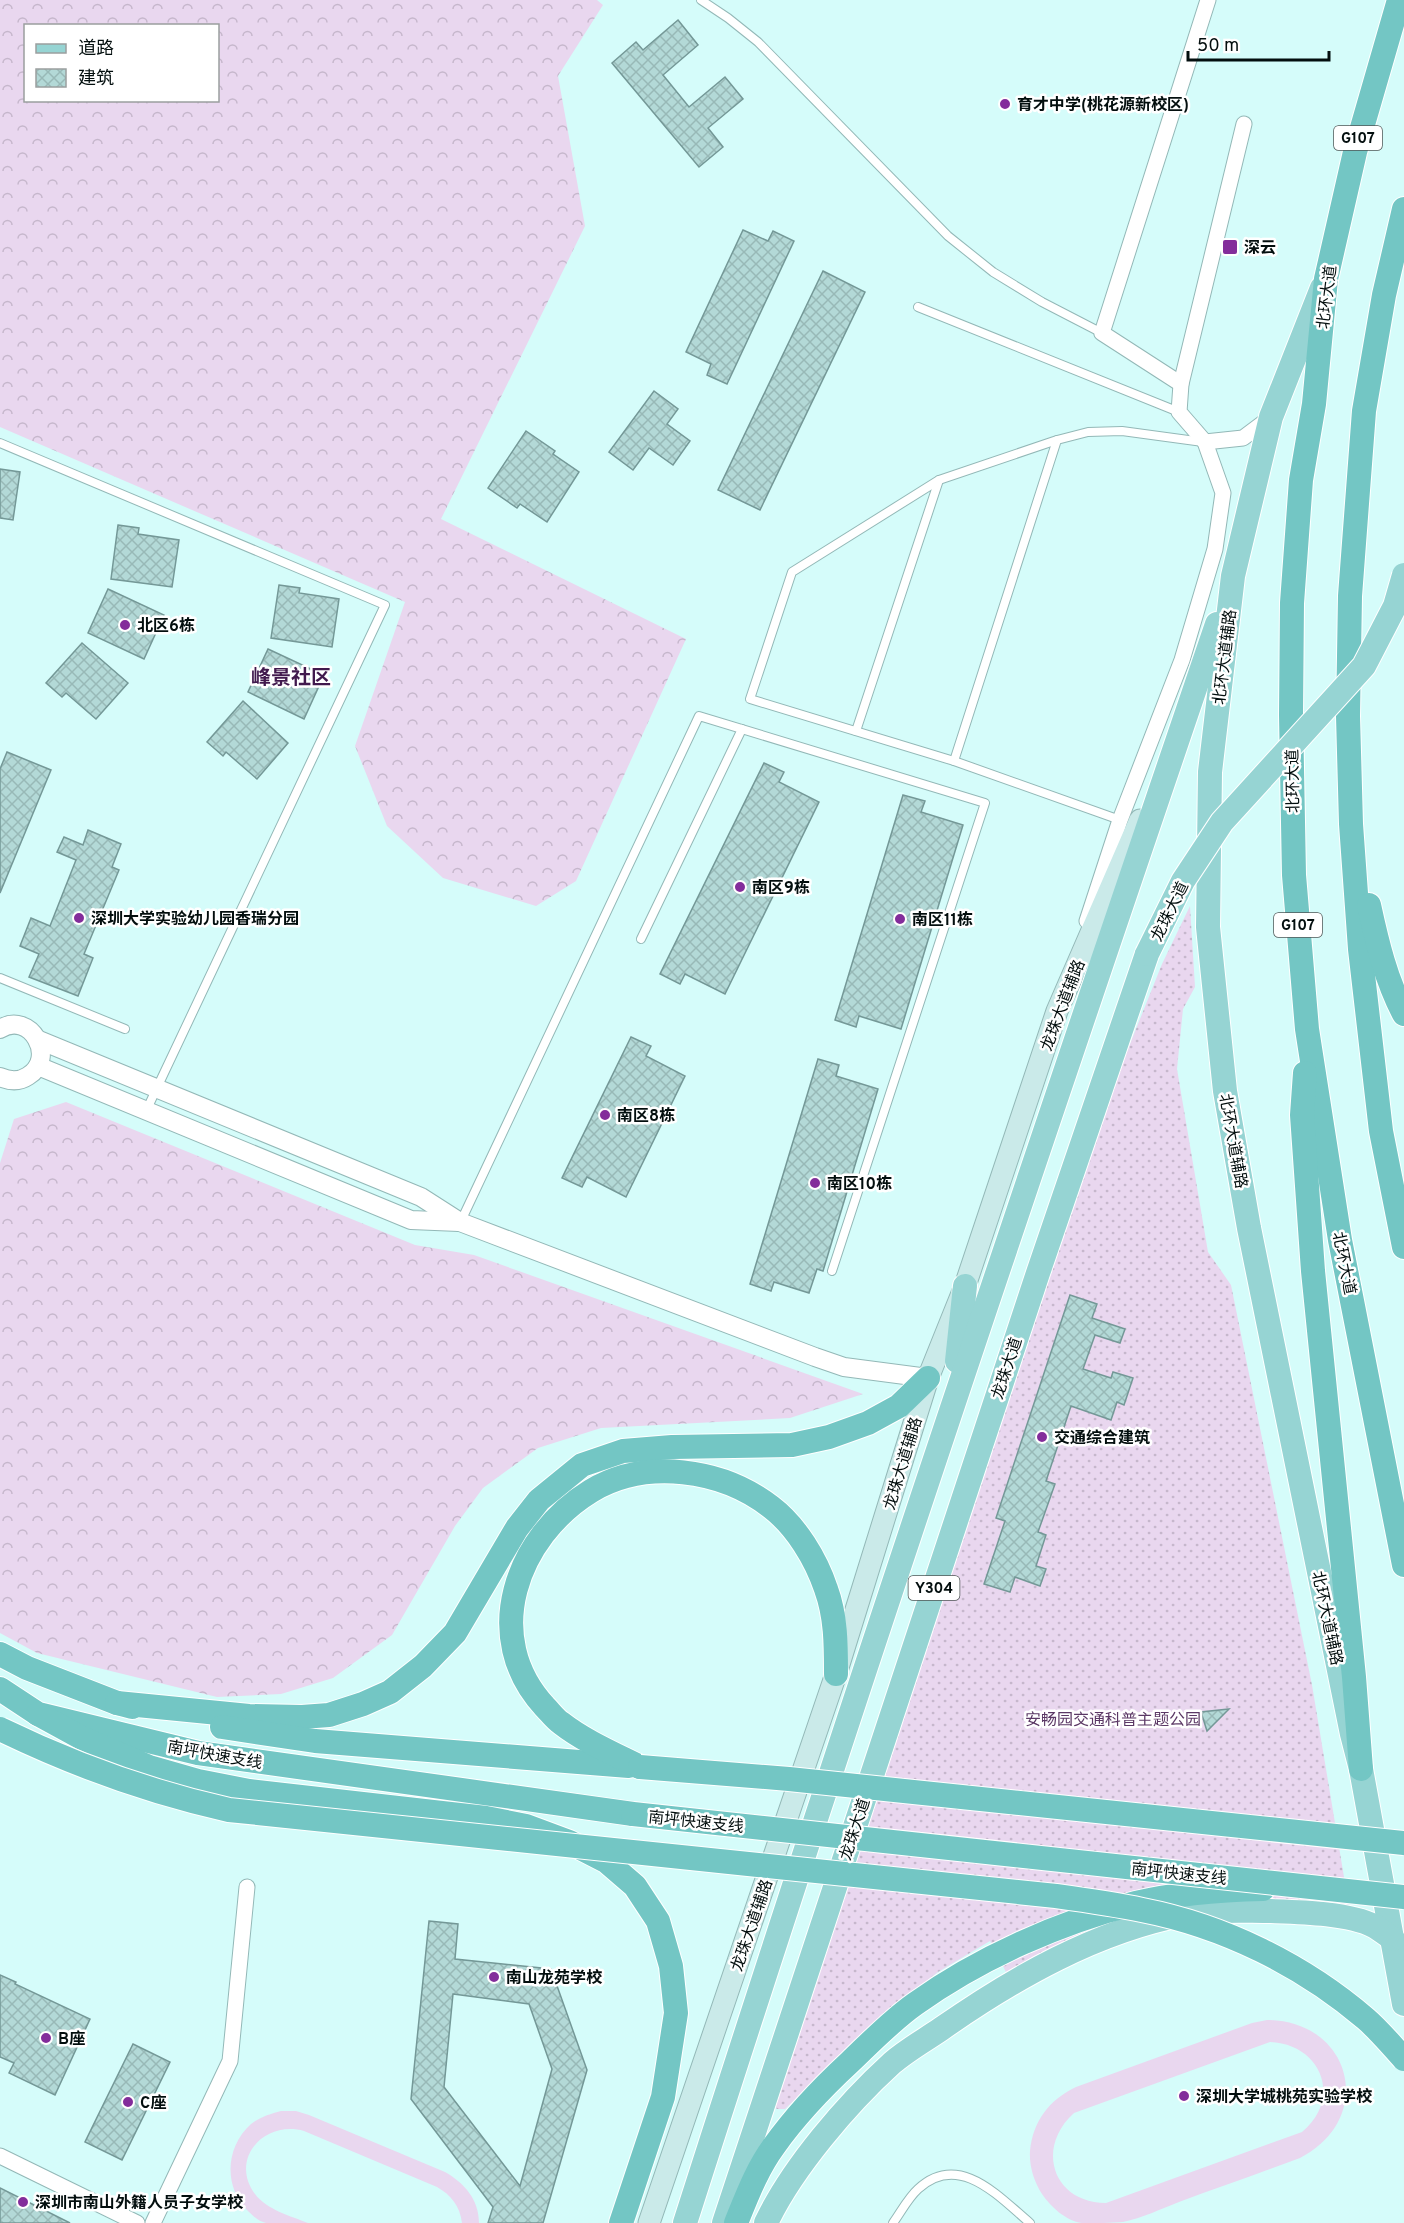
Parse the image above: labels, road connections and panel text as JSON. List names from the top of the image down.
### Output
{
  "streets": {
    "highway": ["G107", "北环大道", "南坪快速支线"],
    "main road": [
      "北环大道辅路",
      "龙珠大道",
      "龙珠大道辅路",
      "Y304"
    ]
  },
  "crossings": [
    ["北环大道", "北环大道辅路"]
  ],
  "districts": ["峰景社区"],
  "parks": ["安畅园交通科普主题公园"],
  "places": {
    "other": [
      "育才中学(桃花源新校区)",
      "北区6栋",
      "南区9栋",
      "深圳大学实验幼儿园香瑞分园",
      "南区11栋",
      "南区8栋",
      "南区10栋",
      "交通综合建筑",
      "南山龙苑学校",
      "B座",
      "深圳大学城桃苑实验学校",
      "C座",
      "深圳市南山外籍人员子女学校"
    ],
    "transit": ["深云"]
  },
  "legend": ["道路", "建筑"],
  "scale_bar": "50 m"
}
